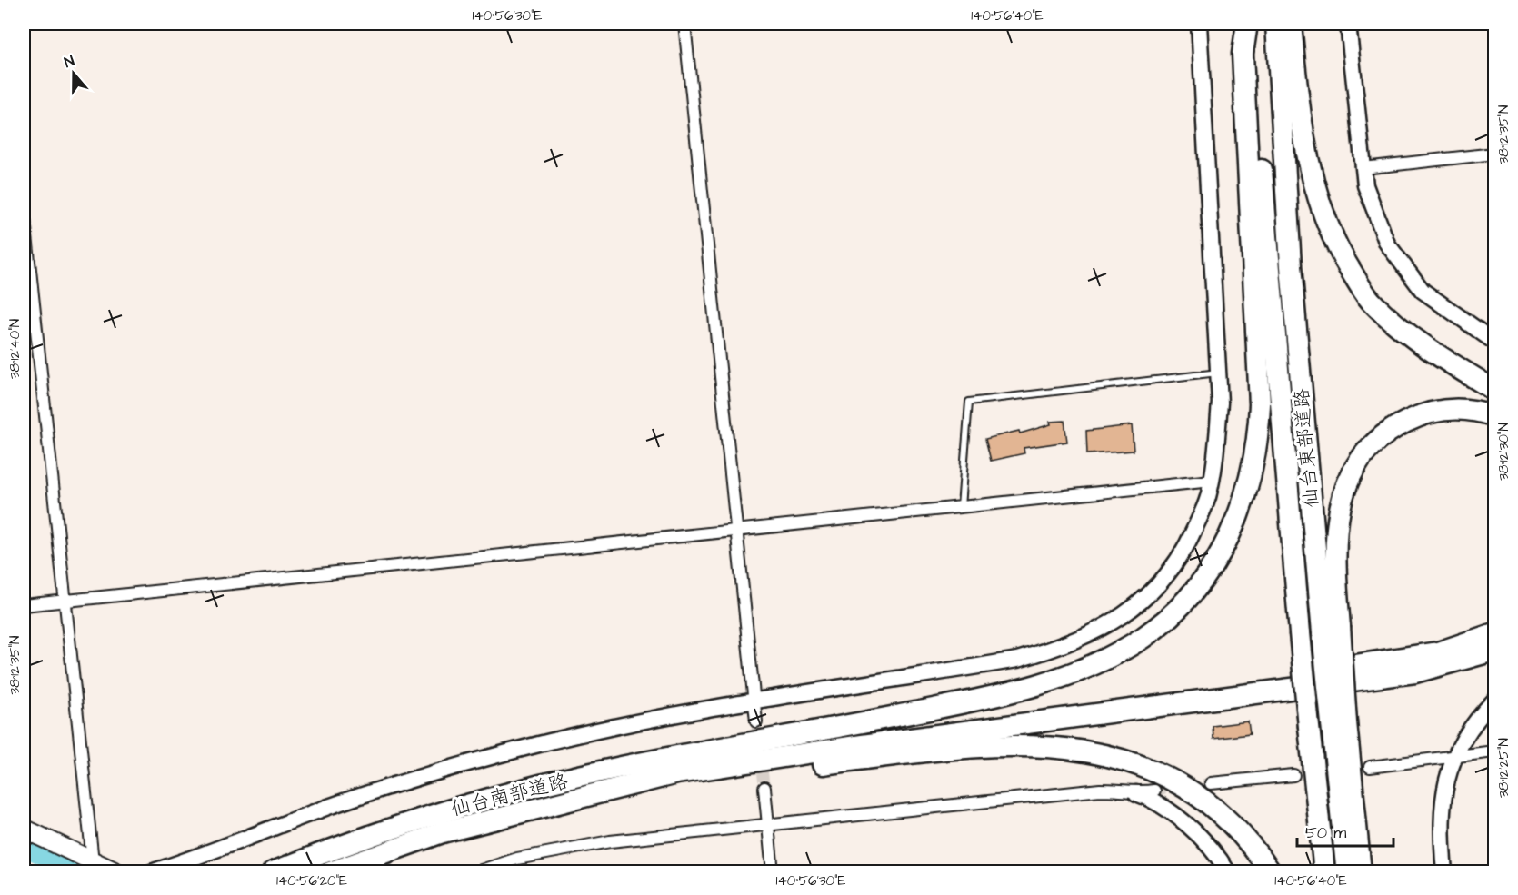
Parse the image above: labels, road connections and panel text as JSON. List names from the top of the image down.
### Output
{
  "streets": {
    "highway": ["仙台東部道路", "仙台南部道路"]
  },
  "scale_bar": "50 m",
  "north": "top",
  "coordinates": [
    "140°56'30\"E",
    "140°56'40\"E",
    "38°12'35\"N",
    "38°12'40\"N",
    "38°12'30\"N",
    "38°12'25\"N",
    "140°56'20\"E"
  ]
}
